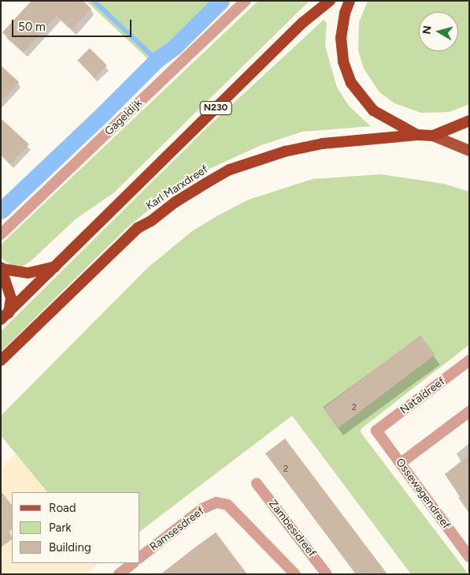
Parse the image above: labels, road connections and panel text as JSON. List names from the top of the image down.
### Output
{
  "streets": {
    "highway": ["N230", "Karl Marxdreef"],
    "street": [
      "Gageldijk",
      "Nataldreef",
      "Ossewagendreef",
      "Zambesidreef",
      "Ramsesdreef"
    ]
  },
  "crossings": [
    ["Nataldreef", "Ossewagendreef"]
  ],
  "house_numbers": ["2", "2"],
  "legend": ["Road", "Park", "Building"],
  "scale_bar": "50 m",
  "north": "left"
}
